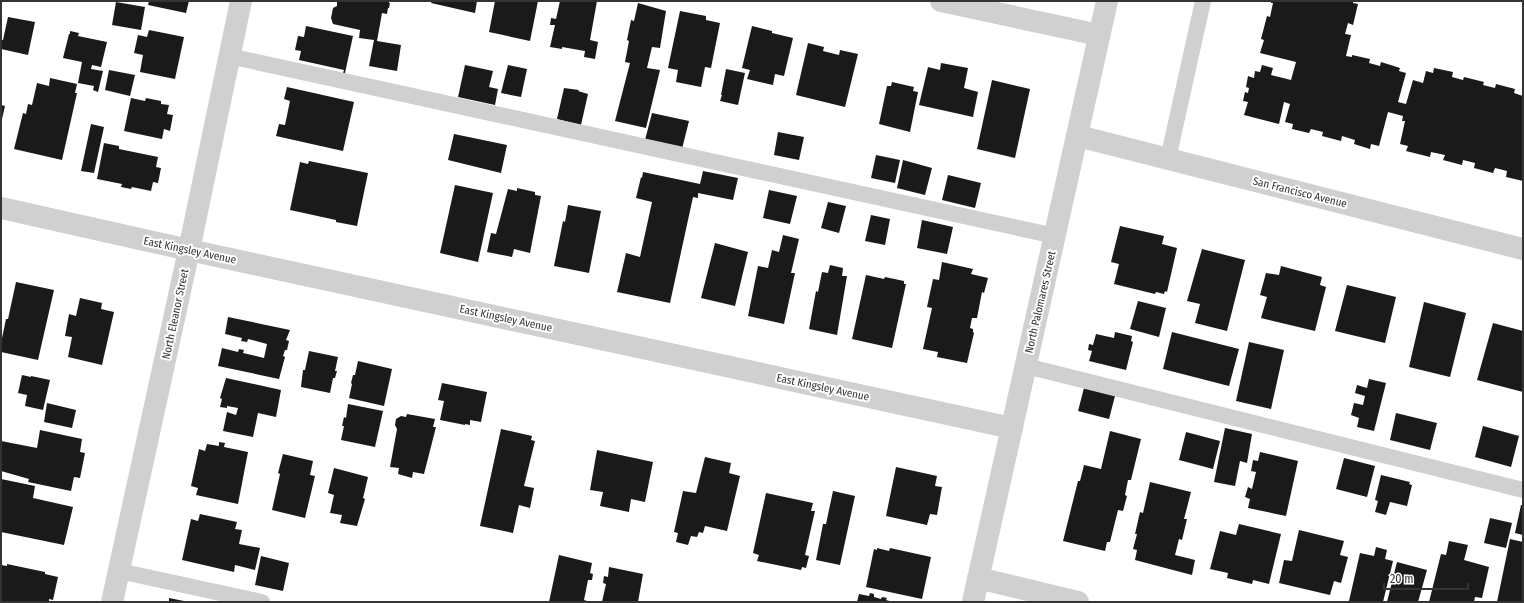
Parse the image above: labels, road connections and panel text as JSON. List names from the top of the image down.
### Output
{
  "streets": {
    "street": [
      "San Francisco Avenue",
      "East Kingsley Avenue",
      "North Palomares Street",
      "North Eleanor Street"
    ]
  },
  "crossings": [
    ["San Francisco Avenue", "North Palomares Street"],
    ["East Kingsley Avenue", "North Palomares Street"],
    ["East Kingsley Avenue", "North Eleanor Street"]
  ],
  "scale_bar": "20 m"
}
